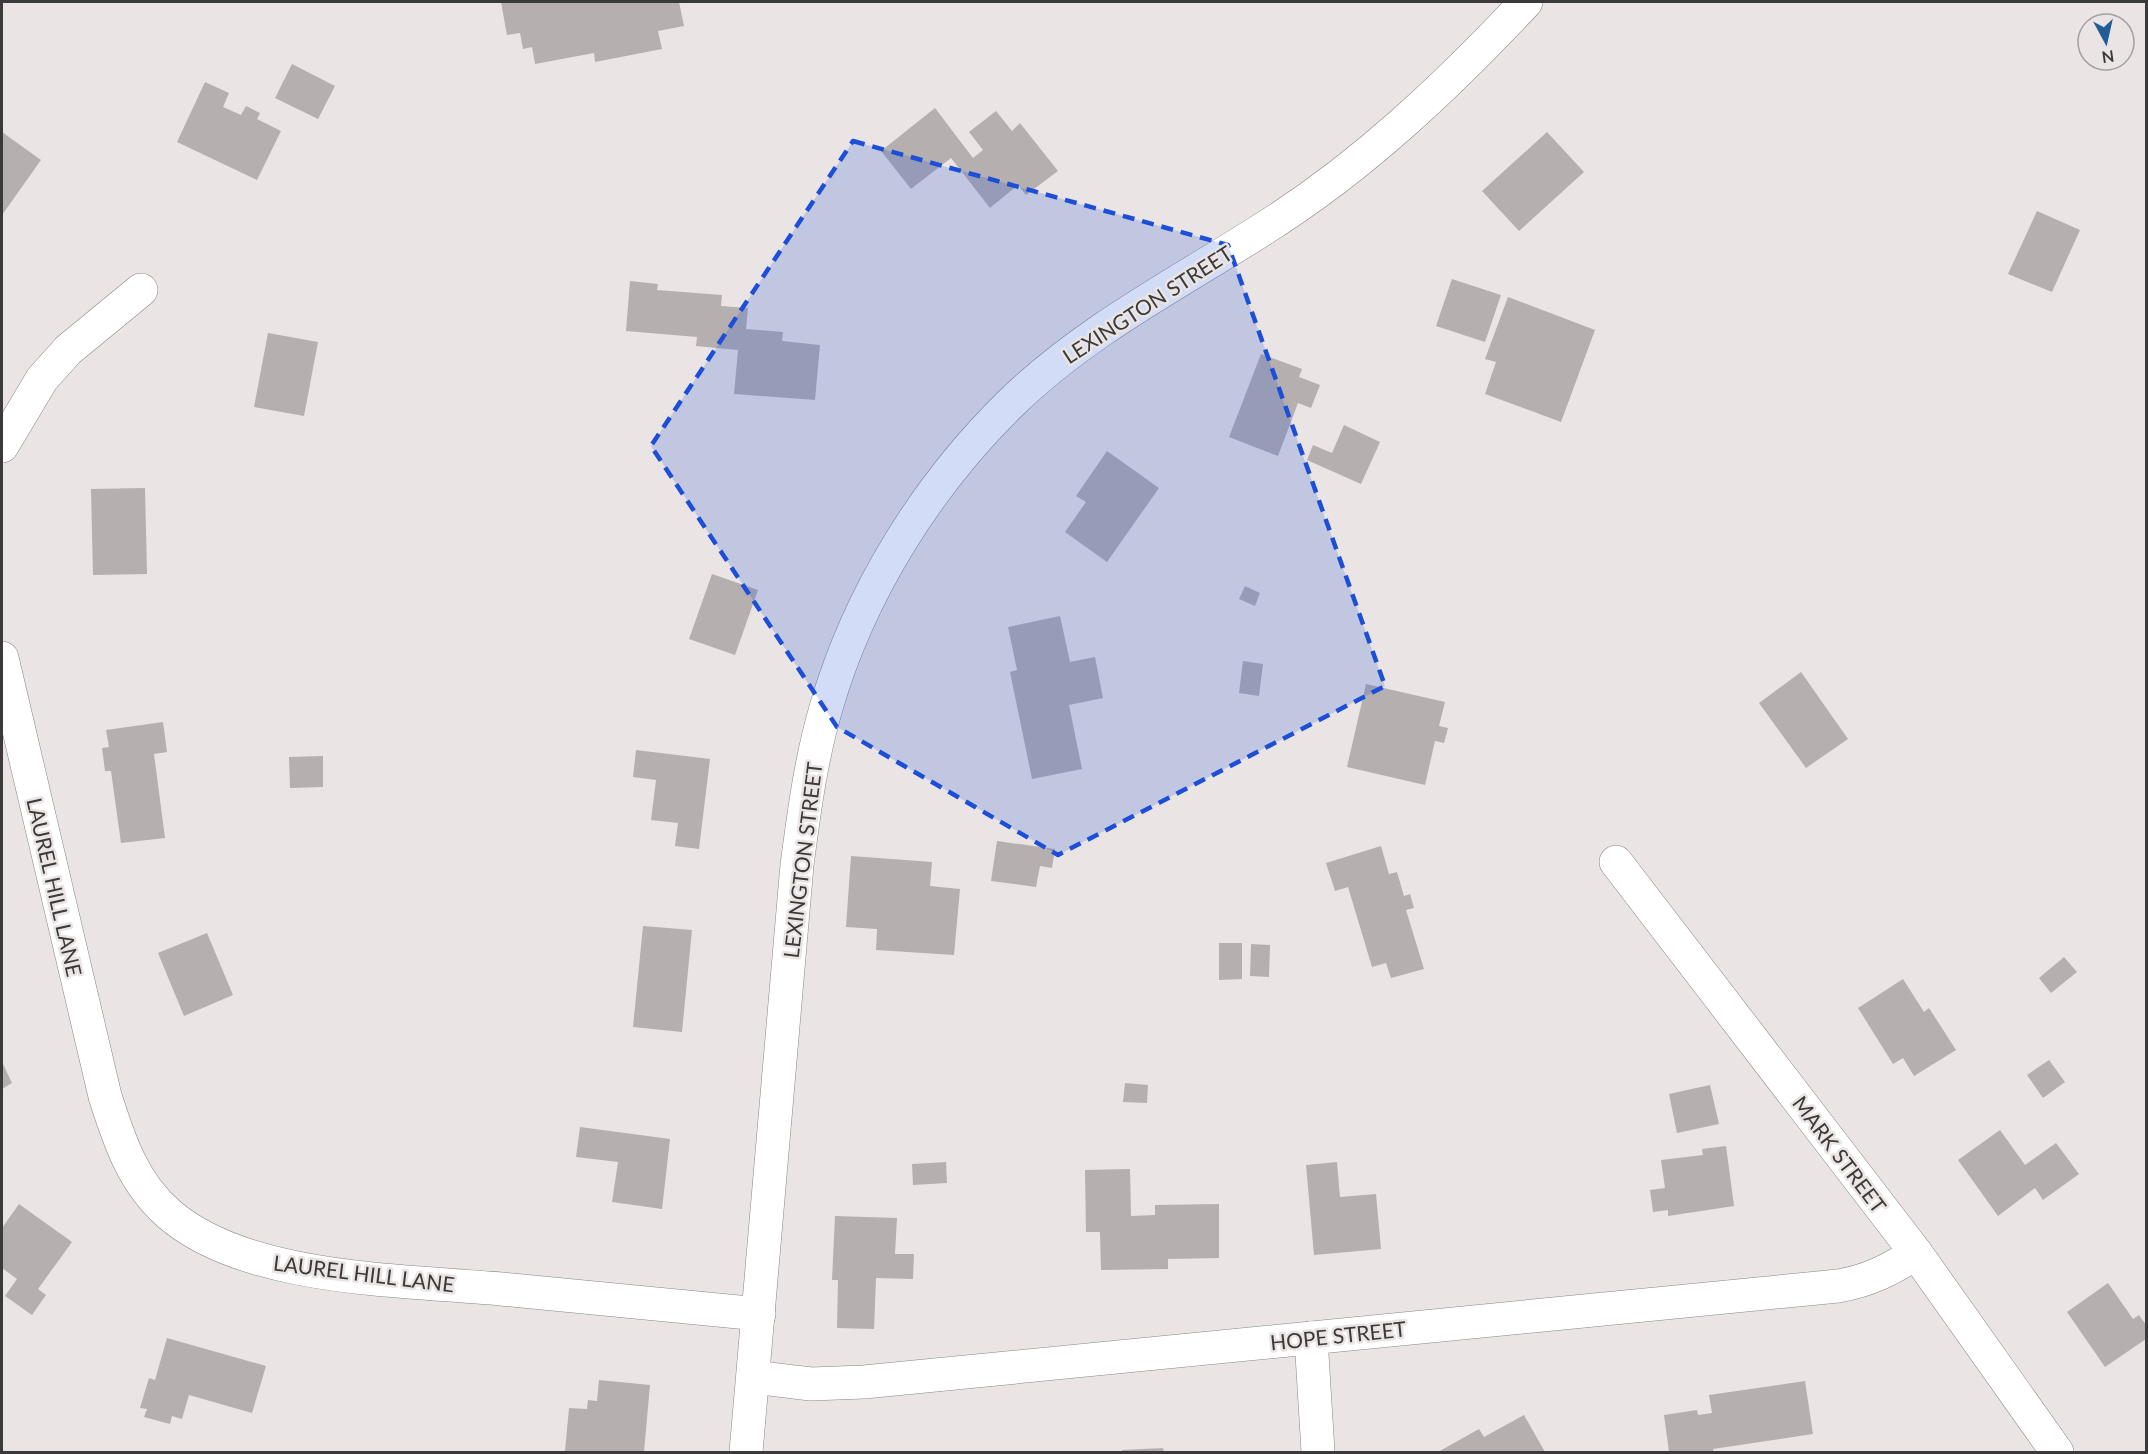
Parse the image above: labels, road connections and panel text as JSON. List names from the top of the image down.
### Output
{
  "streets": {
    "street": [
      "LEXINGTON STREET",
      "LAUREL HILL LANE",
      "MARK STREET",
      "HOPE STREET"
    ]
  },
  "crossings": [
    ["LEXINGTON STREET", "LAUREL HILL LANE"],
    ["LEXINGTON STREET", "HOPE STREET"],
    ["MARK STREET", "HOPE STREET"]
  ],
  "north": "bottom"
}
